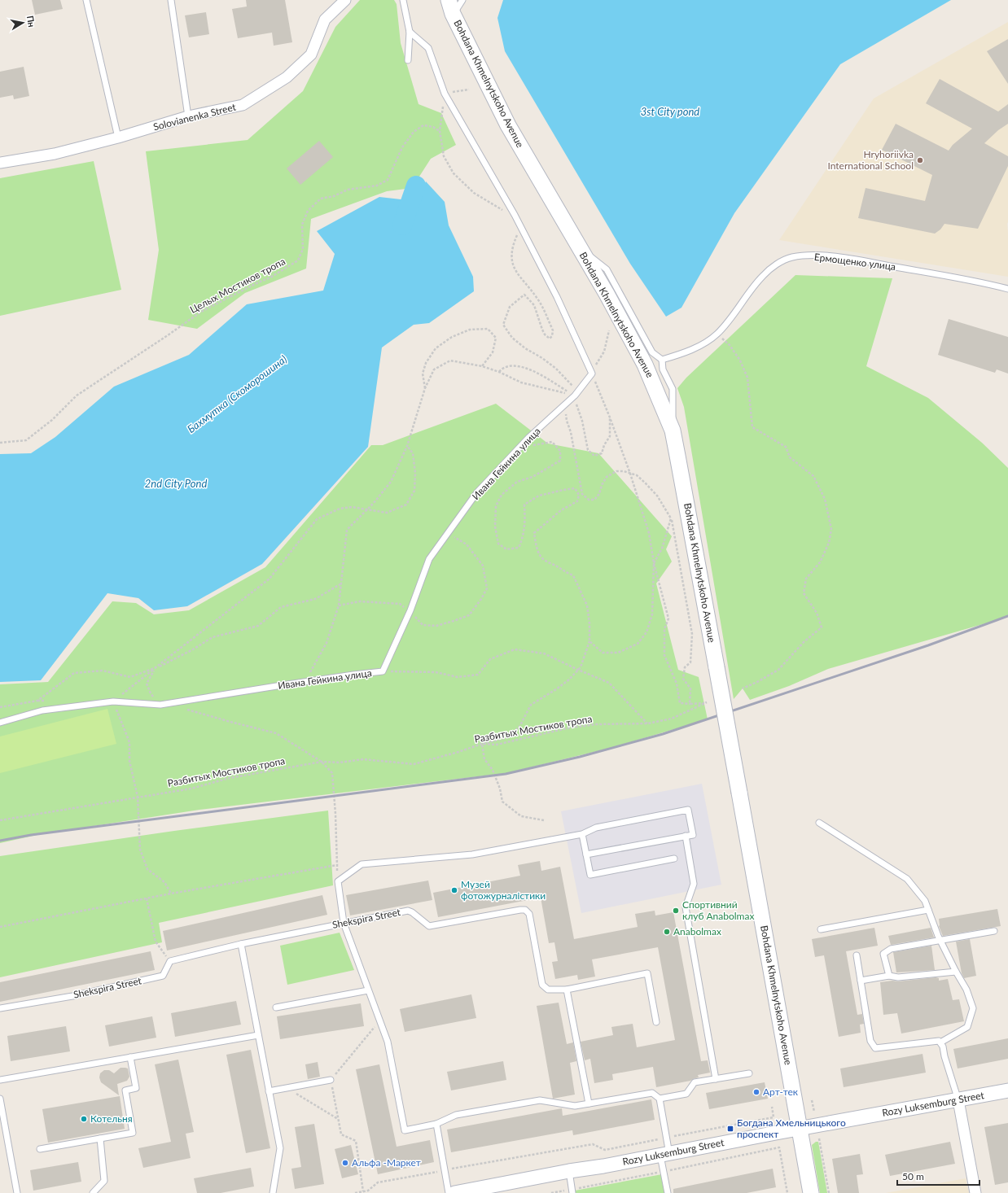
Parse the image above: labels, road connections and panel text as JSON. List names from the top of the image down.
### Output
{
  "streets": {
    "main road": ["Bohdana Khmelnytskoho Avenue"],
    "street": ["Solovianenka Street", "Rozy Luksemburg Street"],
    "lane": ["Ермощенко улица", "Ивана Гейкина улица", "Shekspira Street"],
    "path": ["Целых Мостиков тропа", "Разбитых Мостиков тропа"]
  },
  "crossings": [
    ["Bohdana Khmelnytskoho Avenue", "Rozy Luksemburg Street"]
  ],
  "water": ["3st City pond", "Бахмутка (Скоморошина)", "2nd City Pond"],
  "places": {
    "other": [
      "Hryhoriivka International School",
      "Музей фотожурналістики",
      "Спортивний клуб Anabolmax",
      "Anabolmax",
      "Арт-тек",
      "Котельня",
      "Альфа -Маркет"
    ],
    "transit": ["Богдана Хмельницького проспект"]
  },
  "scale_bar": "50 m",
  "north": "right"
}
